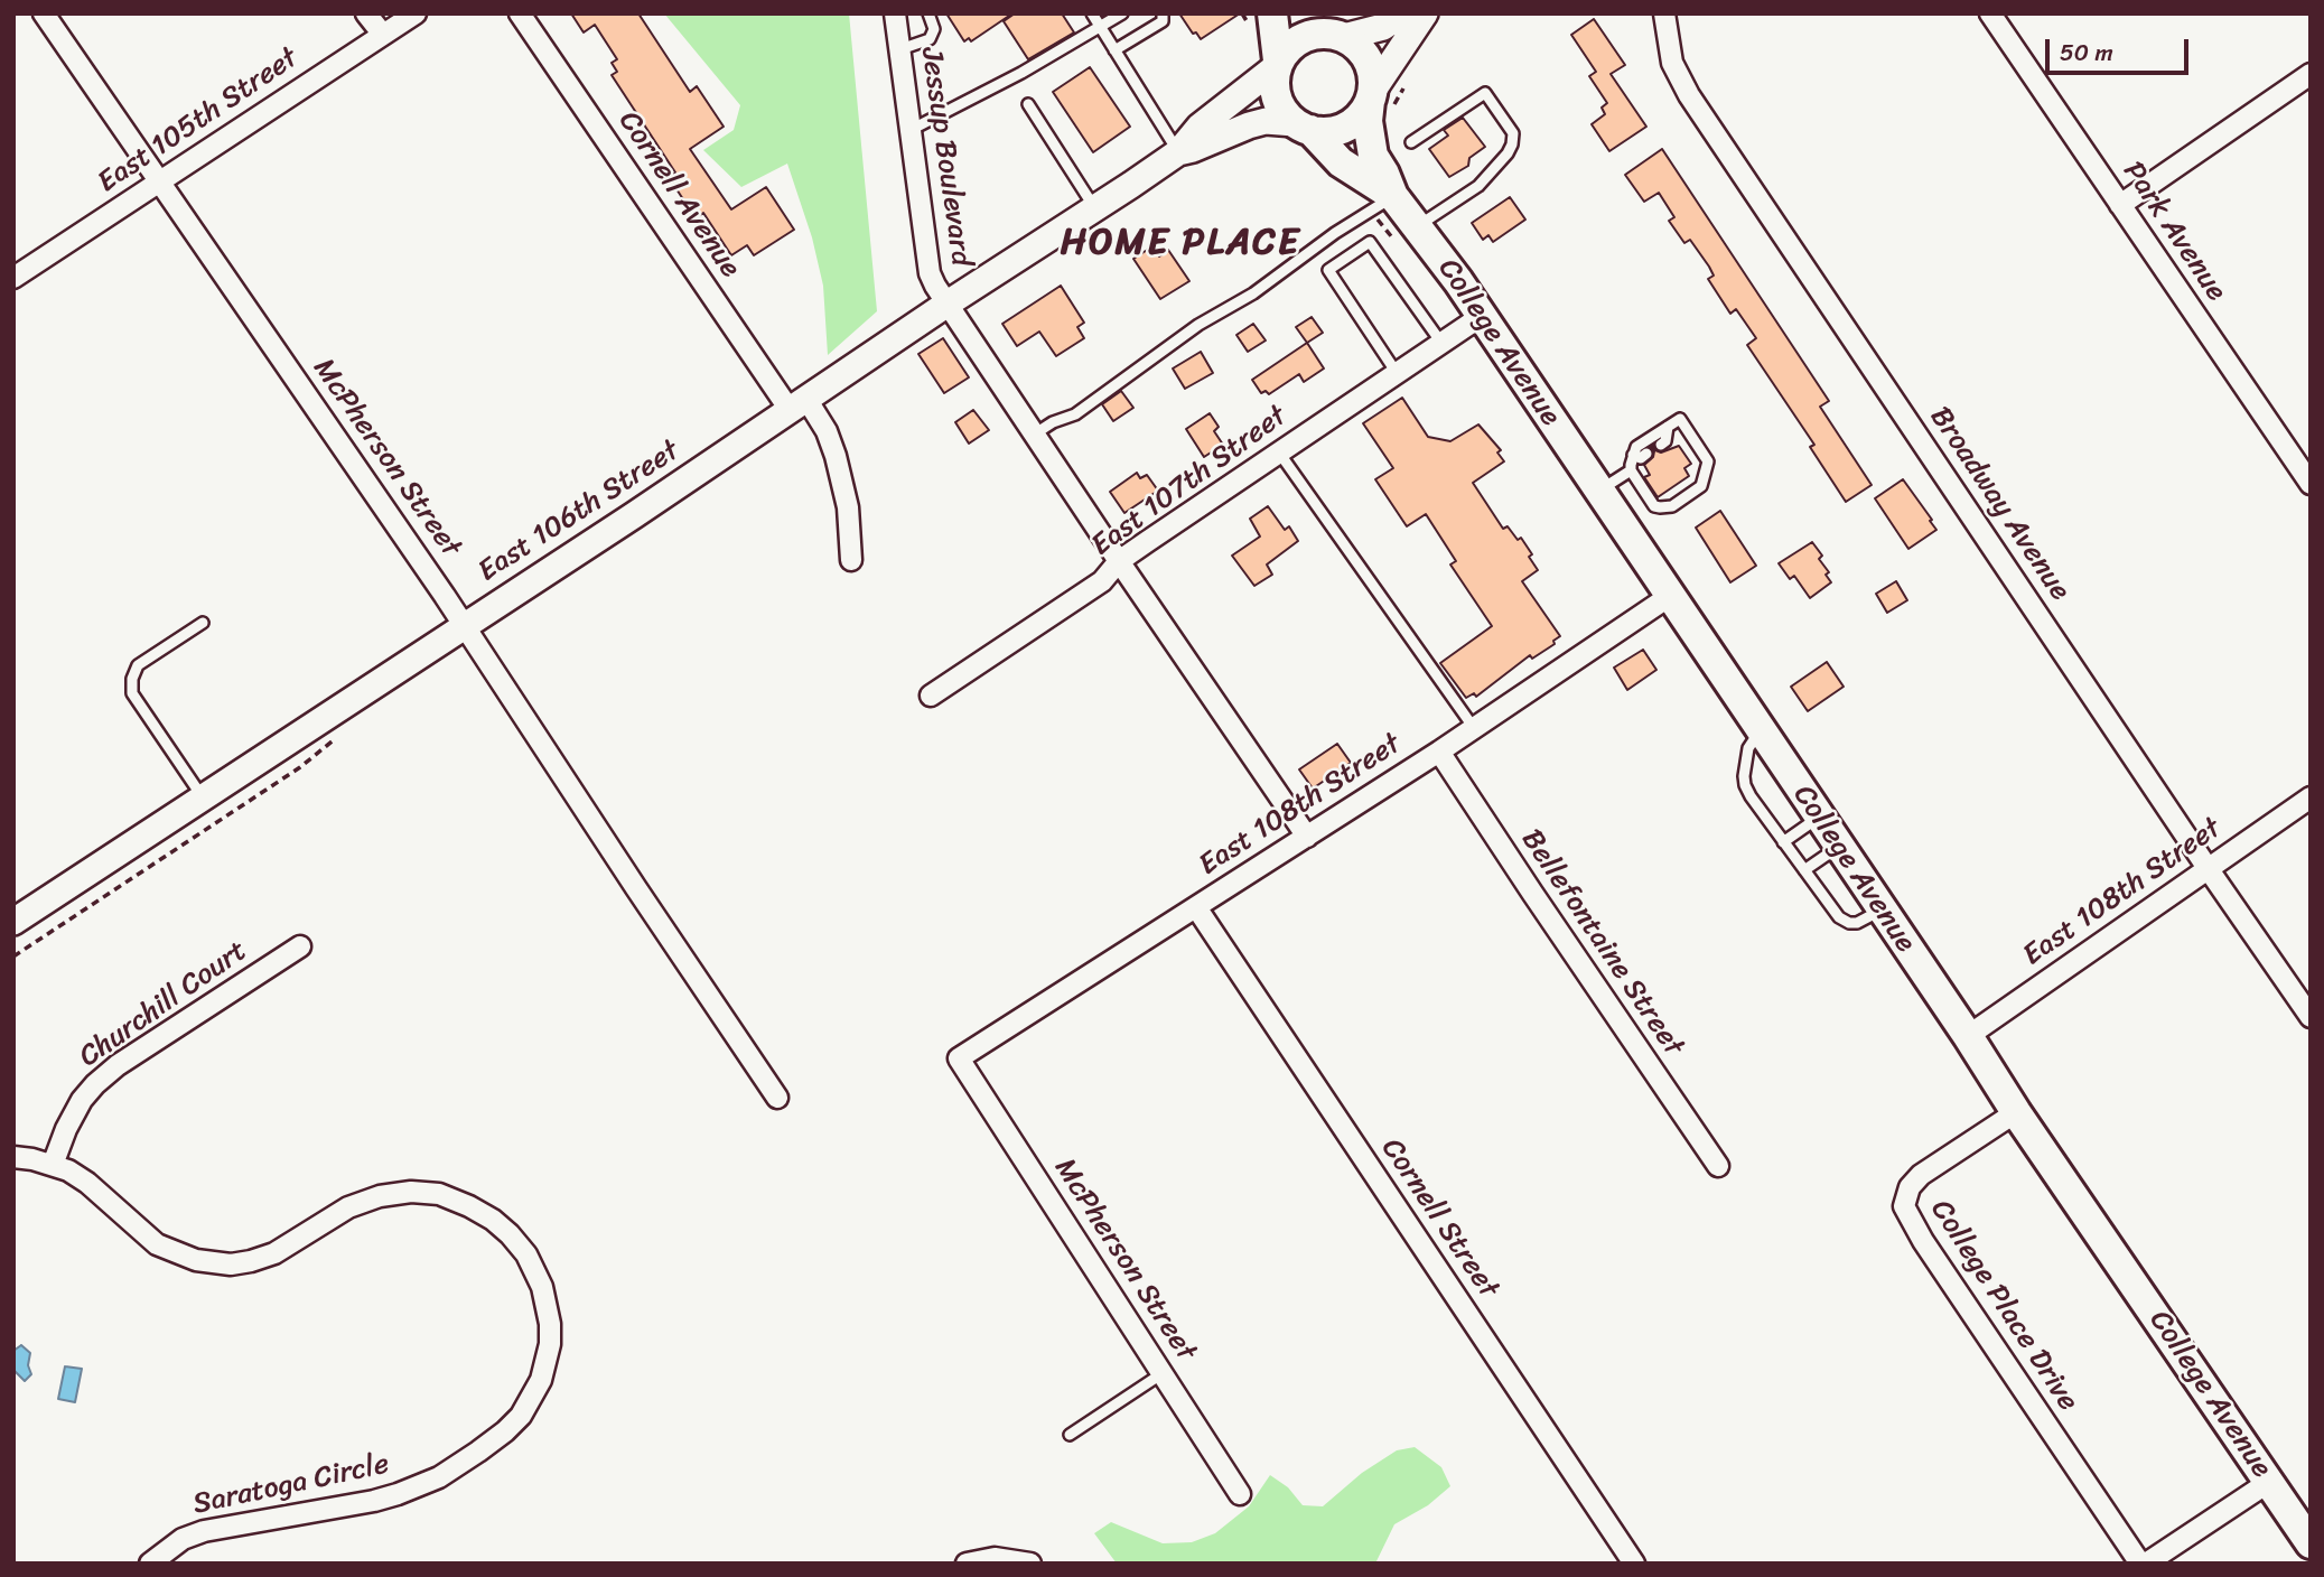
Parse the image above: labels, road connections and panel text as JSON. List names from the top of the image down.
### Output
{
  "streets": {
    "main road": ["College Avenue"],
    "street": [
      "East 105th Street",
      "Jessup Boulevard",
      "Cornell Avenue",
      "Park Avenue",
      "McPherson Street",
      "East 107th Street",
      "Broadway Avenue",
      "East 106th Street",
      "East 108th Street",
      "Bellefontaine Street",
      "Churchill Court",
      "Cornell Street",
      "College Place Drive",
      "Saratoga Circle"
    ]
  },
  "crossings": [
    ["East 105th Street", "McPherson Street"],
    ["Jessup Boulevard", "East 106th Street"],
    ["Cornell Avenue", "East 106th Street"],
    ["College Avenue", "East 107th Street"],
    ["College Avenue", "East 106th Street"],
    ["College Avenue", "East 108th Street"],
    ["College Avenue", "College Place Drive"],
    ["McPherson Street", "East 106th Street"],
    ["McPherson Street", "East 108th Street"],
    ["Broadway Avenue", "East 108th Street"],
    ["East 108th Street", "Bellefontaine Street"],
    ["East 108th Street", "Cornell Street"],
    ["Churchill Court", "Saratoga Circle"]
  ],
  "districts": ["HOME PLACE"],
  "scale_bar": "50 m"
}
